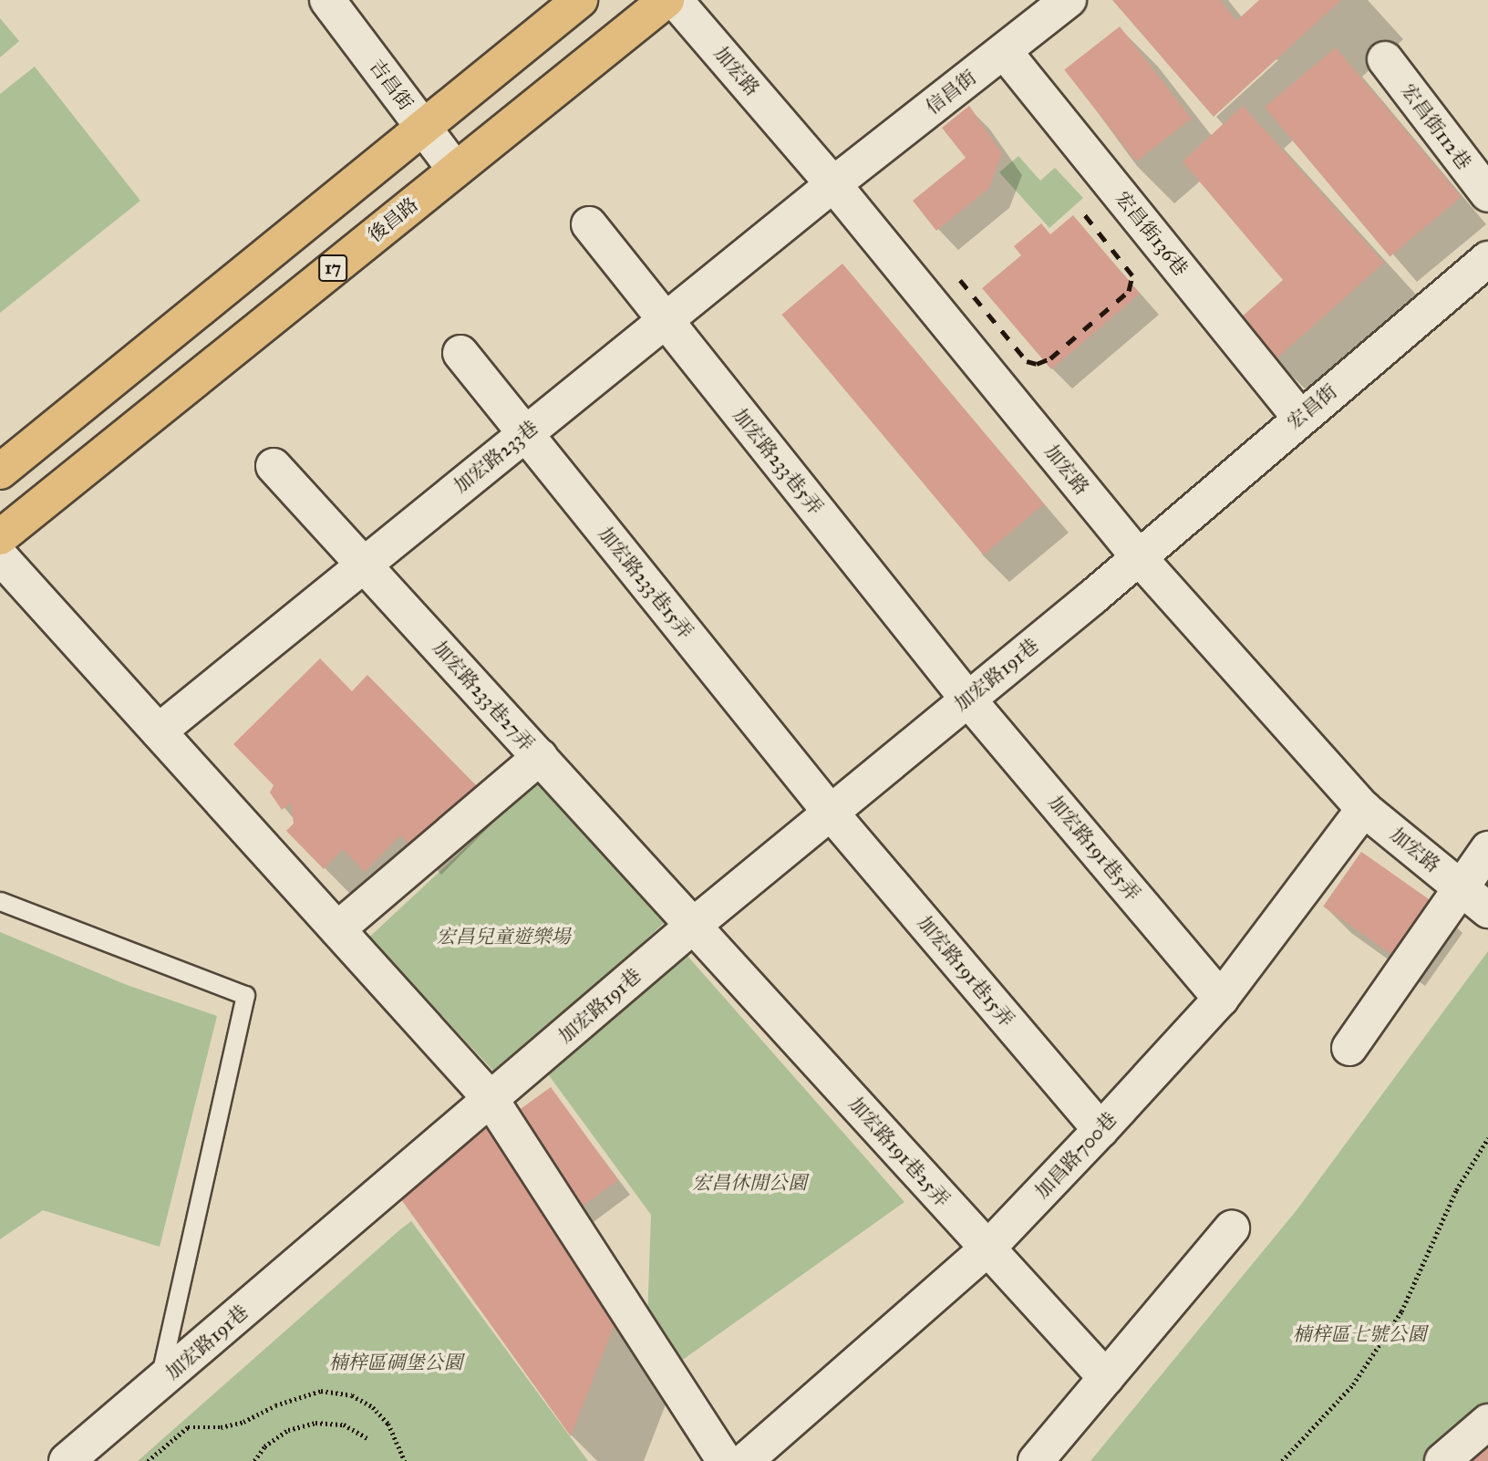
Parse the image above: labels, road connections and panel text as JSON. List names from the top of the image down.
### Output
{
  "streets": {
    "main road": ["後昌路", "17"],
    "street": [
      "加宏路",
      "吉昌街",
      "信昌街",
      "宏昌街112巷",
      "宏昌街136巷",
      "宏昌街",
      "加宏路233巷",
      "加宏路233巷5弄",
      "加宏路233巷15弄",
      "加宏路191巷",
      "加宏路233巷27弄",
      "加宏路191巷5弄",
      "加宏路191巷15弄",
      "加宏路191巷25弄",
      "加昌路700巷"
    ]
  },
  "crossings": [
    ["加宏路", "信昌街"],
    ["加宏路", "宏昌街"],
    ["加宏路", "加宏路233巷"],
    ["加宏路", "加宏路191巷"],
    ["加宏路", "加昌路700巷"],
    ["吉昌街", "後昌路"],
    ["信昌街", "宏昌街136巷"],
    ["信昌街", "加宏路233巷"],
    ["宏昌街136巷", "宏昌街"],
    ["宏昌街", "加宏路191巷"],
    ["加宏路233巷", "加宏路233巷5弄"],
    ["加宏路233巷", "加宏路233巷15弄"],
    ["加宏路233巷", "加宏路233巷27弄"],
    ["加宏路233巷5弄", "加宏路191巷"],
    ["加宏路233巷5弄", "加宏路191巷5弄"],
    ["加宏路233巷15弄", "加宏路191巷"],
    ["加宏路233巷15弄", "加宏路191巷15弄"],
    ["加宏路191巷", "加宏路233巷27弄"],
    ["加宏路191巷", "加宏路191巷5弄"],
    ["加宏路191巷", "加宏路191巷15弄"],
    ["加宏路191巷", "加宏路191巷25弄"],
    ["加宏路233巷27弄", "加宏路191巷25弄"],
    ["加宏路191巷5弄", "加昌路700巷"],
    ["加宏路191巷15弄", "加昌路700巷"],
    ["加宏路191巷25弄", "加昌路700巷"]
  ],
  "parks": [
    "宏昌兒童遊樂場",
    "宏昌休閒公園",
    "楠梓區七號公園",
    "楠梓區碉堡公園"
  ]
}
